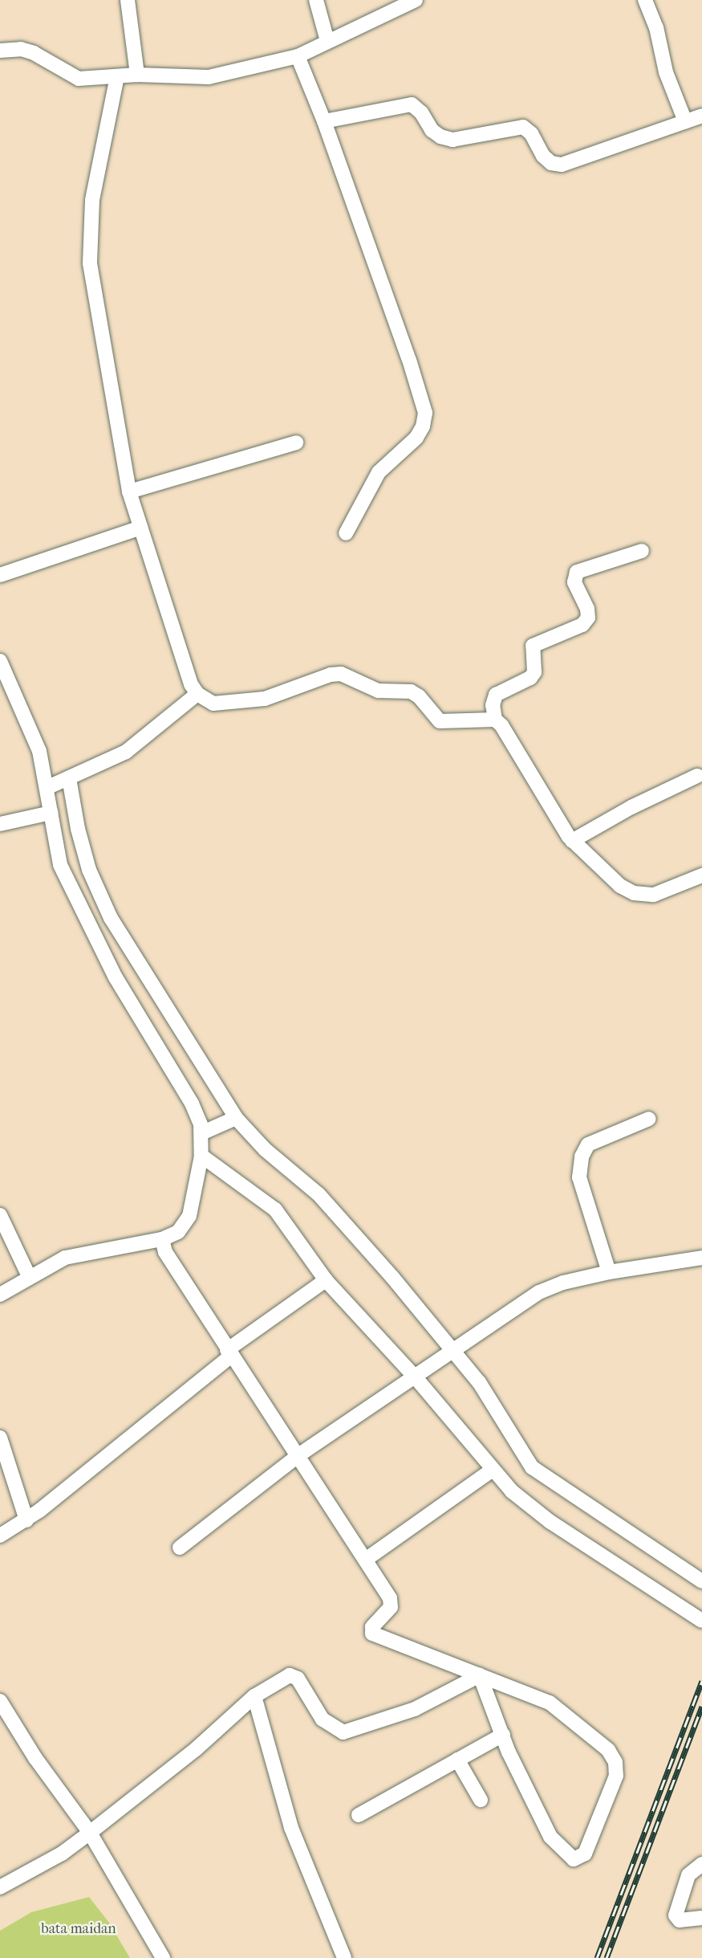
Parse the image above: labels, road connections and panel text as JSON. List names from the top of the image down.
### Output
{
  "parks": ["bata maidan"]
}
